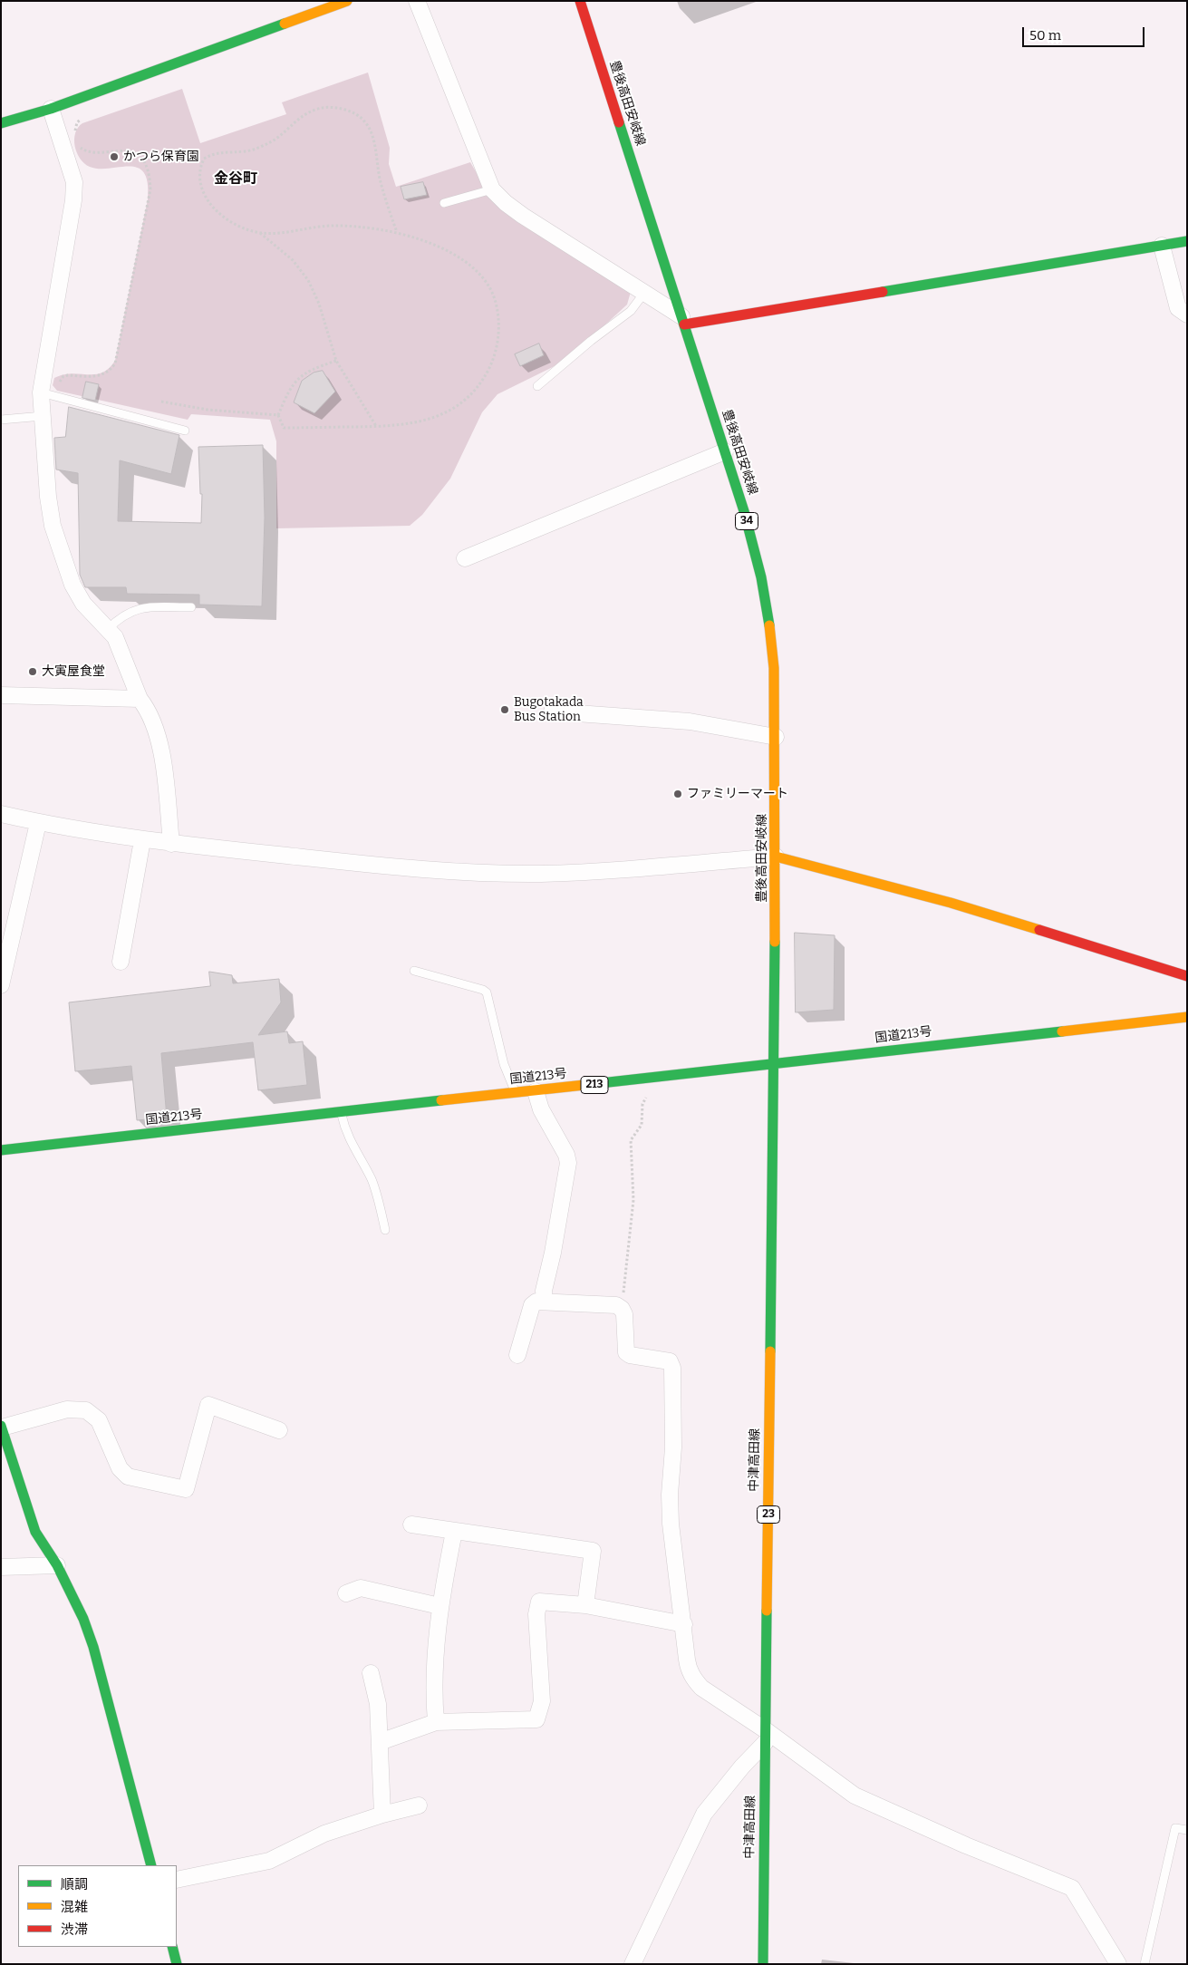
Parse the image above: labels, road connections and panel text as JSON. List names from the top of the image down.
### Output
{
  "streets": {
    "main road": [
      "豊後高田安岐線",
      "34",
      "国道213号",
      "213",
      "中津高田線",
      "23"
    ]
  },
  "crossings": [
    ["豊後高田安岐線", "国道213号"],
    ["豊後高田安岐線", "中津高田線"],
    ["国道213号", "中津高田線"]
  ],
  "districts": ["金谷町"],
  "places": [
    "かつら保育園",
    "大寅屋食堂",
    "Bugotakada Bus Station",
    "ファミリーマート"
  ],
  "legend": ["順調", "混雑", "渋滞"],
  "scale_bar": "50 m"
}
